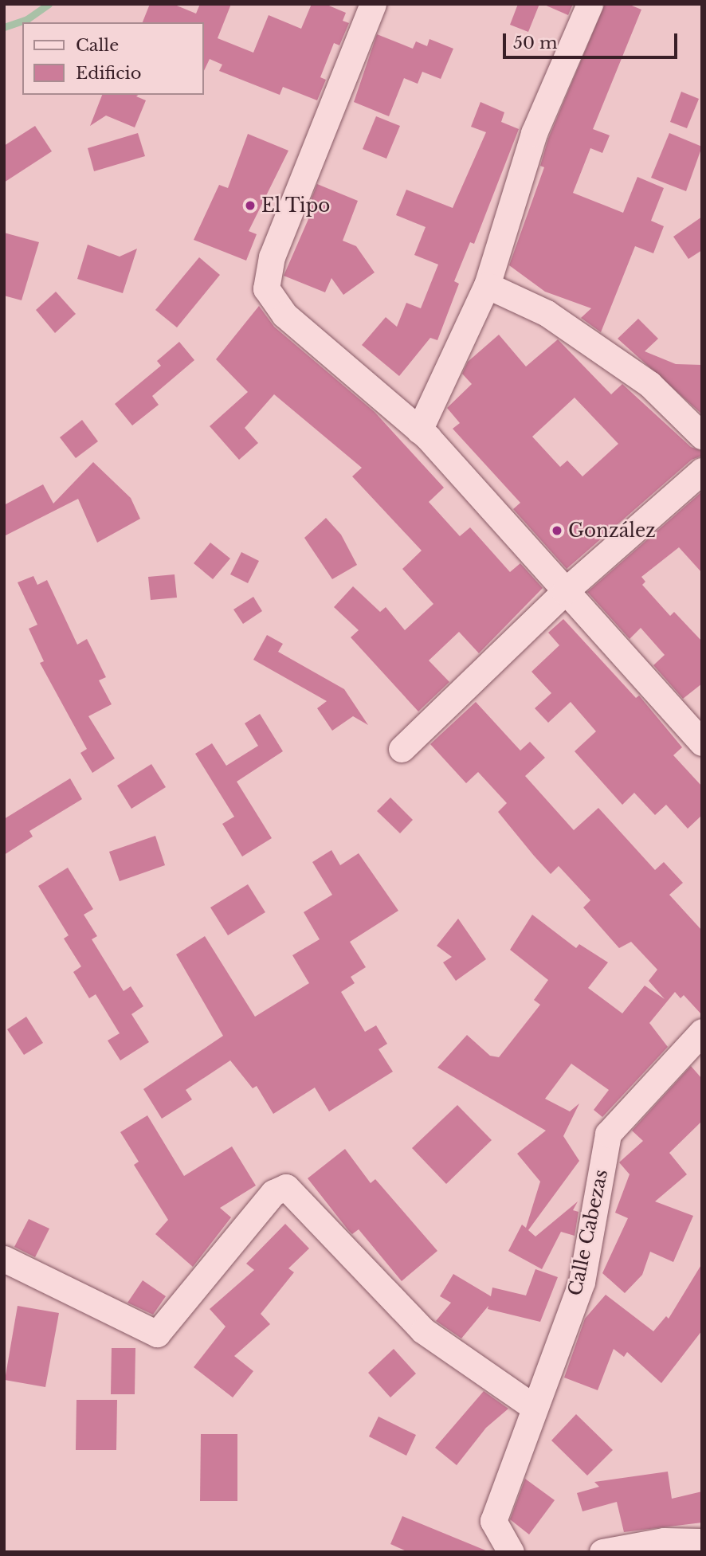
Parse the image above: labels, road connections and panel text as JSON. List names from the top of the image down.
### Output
{
  "streets": {
    "street": ["Calle Cabezas"]
  },
  "places": ["El Tipo", "González"],
  "legend": ["Calle", "Edificio"],
  "scale_bar": "50 m"
}
